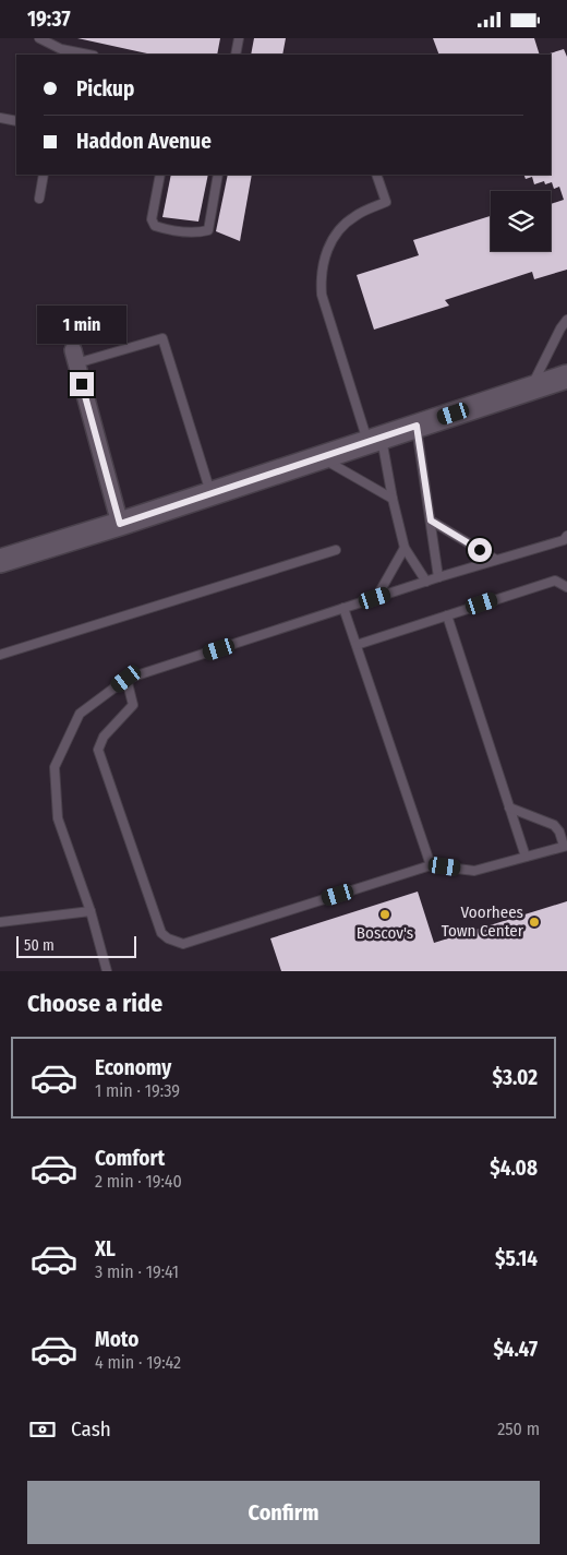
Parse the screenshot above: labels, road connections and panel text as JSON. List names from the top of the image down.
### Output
{
  "places": ["Boscov's", "Voorhees Town Center"],
  "scale_bar": "50 m",
  "page": {
    "status": "19:37",
    "banner": ["Pickup", "Haddon Avenue"],
    "bubble": "1 min",
    "scale": "50 m",
    "heading": "Choose a ride",
    "list": [
      {
        "name": "Economy",
        "note": "1 min · 19:39",
        "value": "$3.02"
      },
      {
        "name": "Comfort",
        "note": "2 min · 19:40",
        "value": "$4.08"
      },
      {
        "name": "XL",
        "note": "3 min · 19:41",
        "value": "$5.14"
      },
      {
        "name": "Moto",
        "note": "4 min · 19:42",
        "value": "$4.47"
      }
    ],
    "pay": ["Cash", "250 m"],
    "buttons": "Confirm"
  }
}
